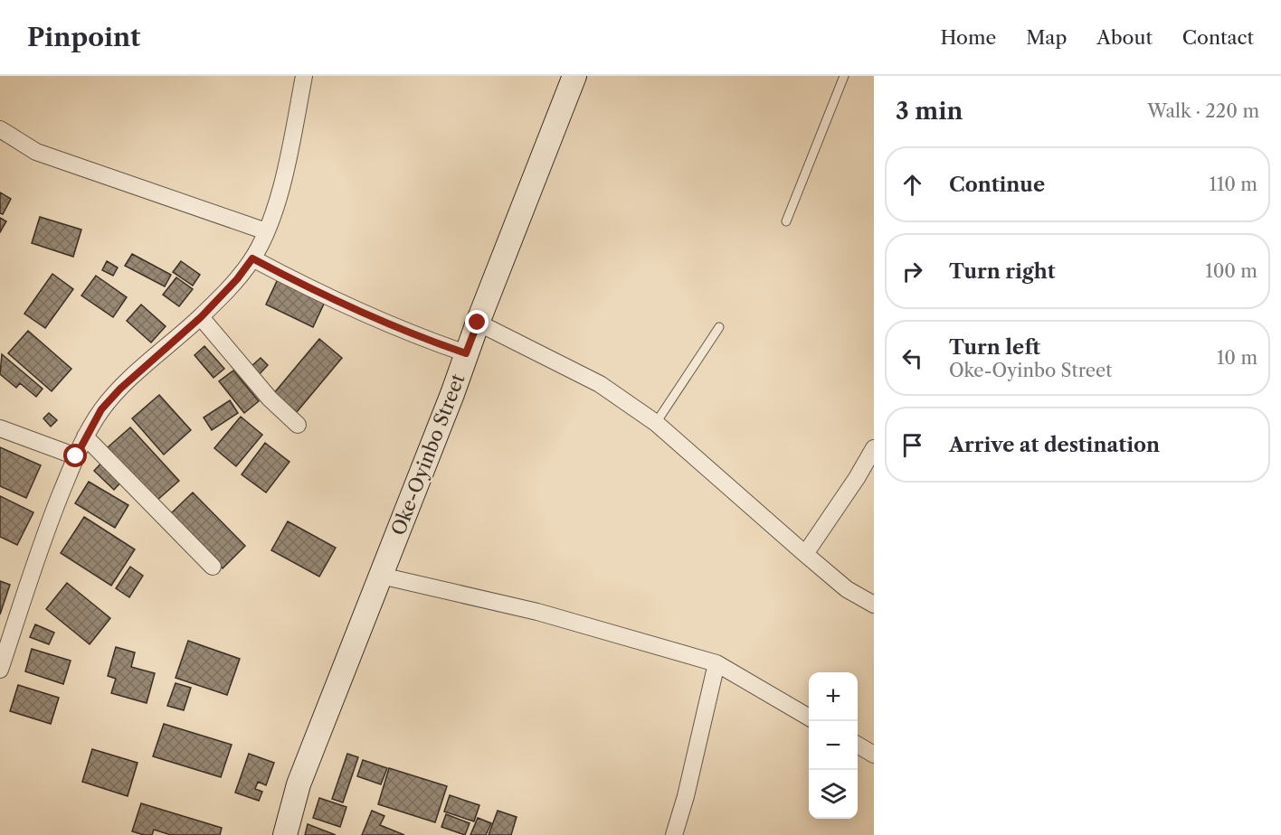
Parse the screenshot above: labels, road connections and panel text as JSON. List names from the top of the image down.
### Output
{
  "streets": {
    "main road": ["Oke-Oyinbo Street"]
  },
  "page": {
    "header": "Pinpoint",
    "nav": [
      "Home",
      "Map",
      "About",
      "Contact"
    ],
    "heading": ["3 min", "Walk · 220 m"],
    "list": [
      ["Continue", "110 m"],
      ["Turn right", "100 m"],
      ["Turn left", "Oke-Oyinbo Street", "10 m"],
      "Arrive at destination"
    ],
    "map_buttons": ["+", "−"]
  }
}
